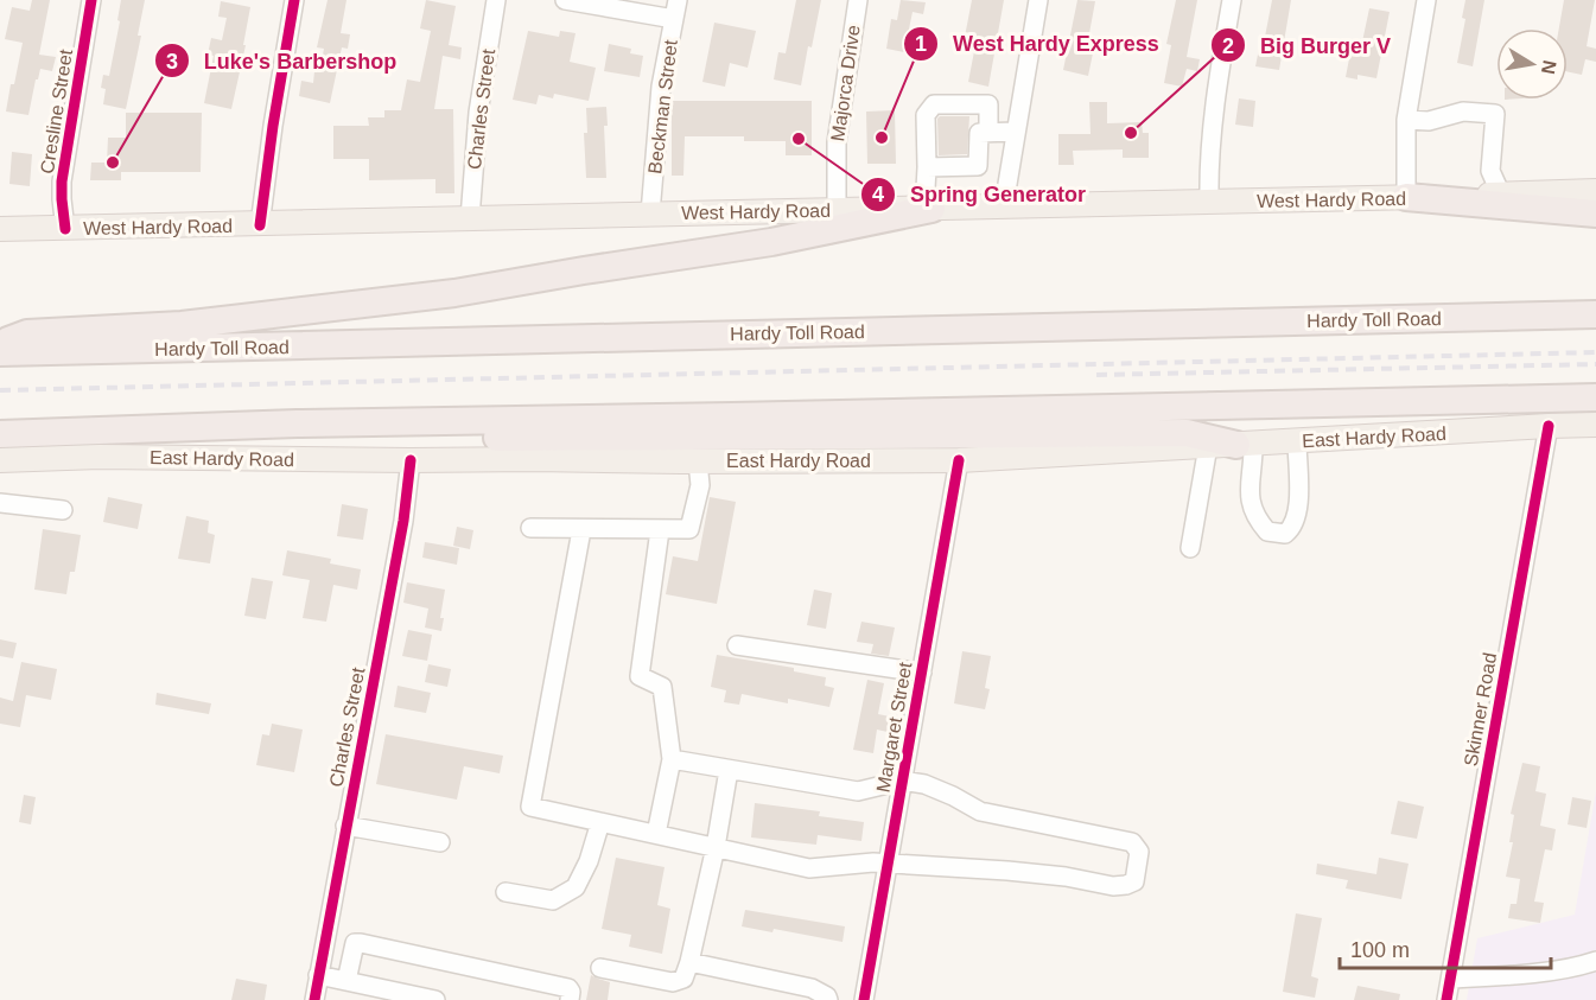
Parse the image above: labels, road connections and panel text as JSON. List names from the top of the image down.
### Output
{
  "streets": {
    "highway": ["Hardy Toll Road"],
    "main road": ["West Hardy Road", "East Hardy Road"],
    "street": [
      "Majorca Drive",
      "Beckman Street",
      "Charles Street",
      "Cresline Street",
      "Skinner Road",
      "Margaret Street"
    ]
  },
  "crossings": [
    ["Majorca Drive", "West Hardy Road"],
    ["Beckman Street", "West Hardy Road"],
    ["Charles Street", "West Hardy Road"],
    ["Charles Street", "East Hardy Road"],
    ["Cresline Street", "West Hardy Road"],
    ["East Hardy Road", "Skinner Road"],
    ["East Hardy Road", "Margaret Street"]
  ],
  "places": [
    "Big Burger V",
    "West Hardy Express",
    "Spring Generator",
    "Luke's Barbershop"
  ],
  "scale_bar": "100 m",
  "north": "right"
}
